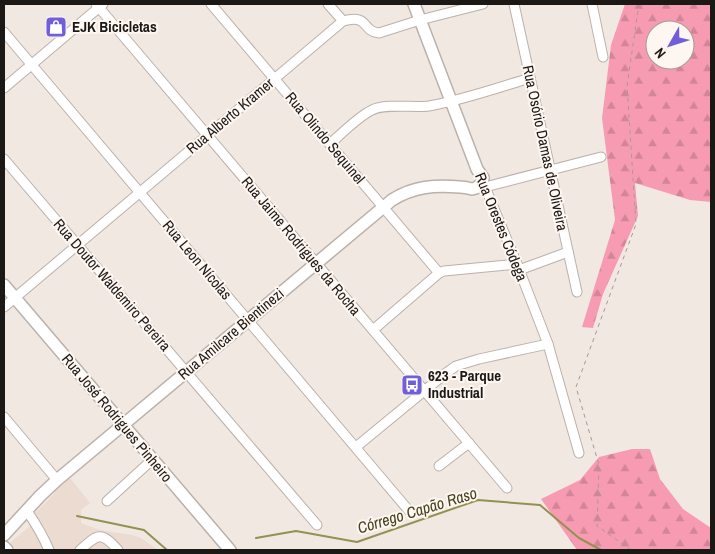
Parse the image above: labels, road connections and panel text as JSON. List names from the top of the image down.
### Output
{
  "streets": {
    "main road": ["Rua Orestes Códega", "Rua Amilcare Bientinezi", "Rua José Rodrigues Pinheiro"],
    "street": [
      "Rua Alberto Kramer",
      "Rua Olindo Sequinel",
      "Rua Osório Damas de Oliveira",
      "Rua Jaime Rodrigues da Rocha",
      "Rua Leon Nícolas",
      "Rua Doutor Waldemiro Pereira"
    ]
  },
  "crossings": [
    ["Rua Alberto Kramer", "Rua Olindo Sequinel"],
    ["Rua Alberto Kramer", "Rua Jaime Rodrigues da Rocha"],
    ["Rua Alberto Kramer", "Rua Leon Nícolas"],
    ["Rua Alberto Kramer", "Rua Doutor Waldemiro Pereira"],
    ["Rua Alberto Kramer", "Rua José Rodrigues Pinheiro"],
    ["Rua Olindo Sequinel", "Rua Amilcare Bientinezi"],
    ["Rua Osório Damas de Oliveira", "Rua Amilcare Bientinezi"],
    ["Rua Orestes Códega", "Rua Amilcare Bientinezi"],
    ["Rua Jaime Rodrigues da Rocha", "Rua Amilcare Bientinezi"],
    ["Rua Leon Nícolas", "Rua Amilcare Bientinezi"],
    ["Rua Doutor Waldemiro Pereira", "Rua Amilcare Bientinezi"],
    ["Rua Amilcare Bientinezi", "Rua José Rodrigues Pinheiro"]
  ],
  "water": ["Córrego Capão Raso"],
  "places": {
    "shop": ["EJK Bicicletas"],
    "bus stop": ["623 - Parque Industrial"]
  },
  "north": "bottom left"
}
